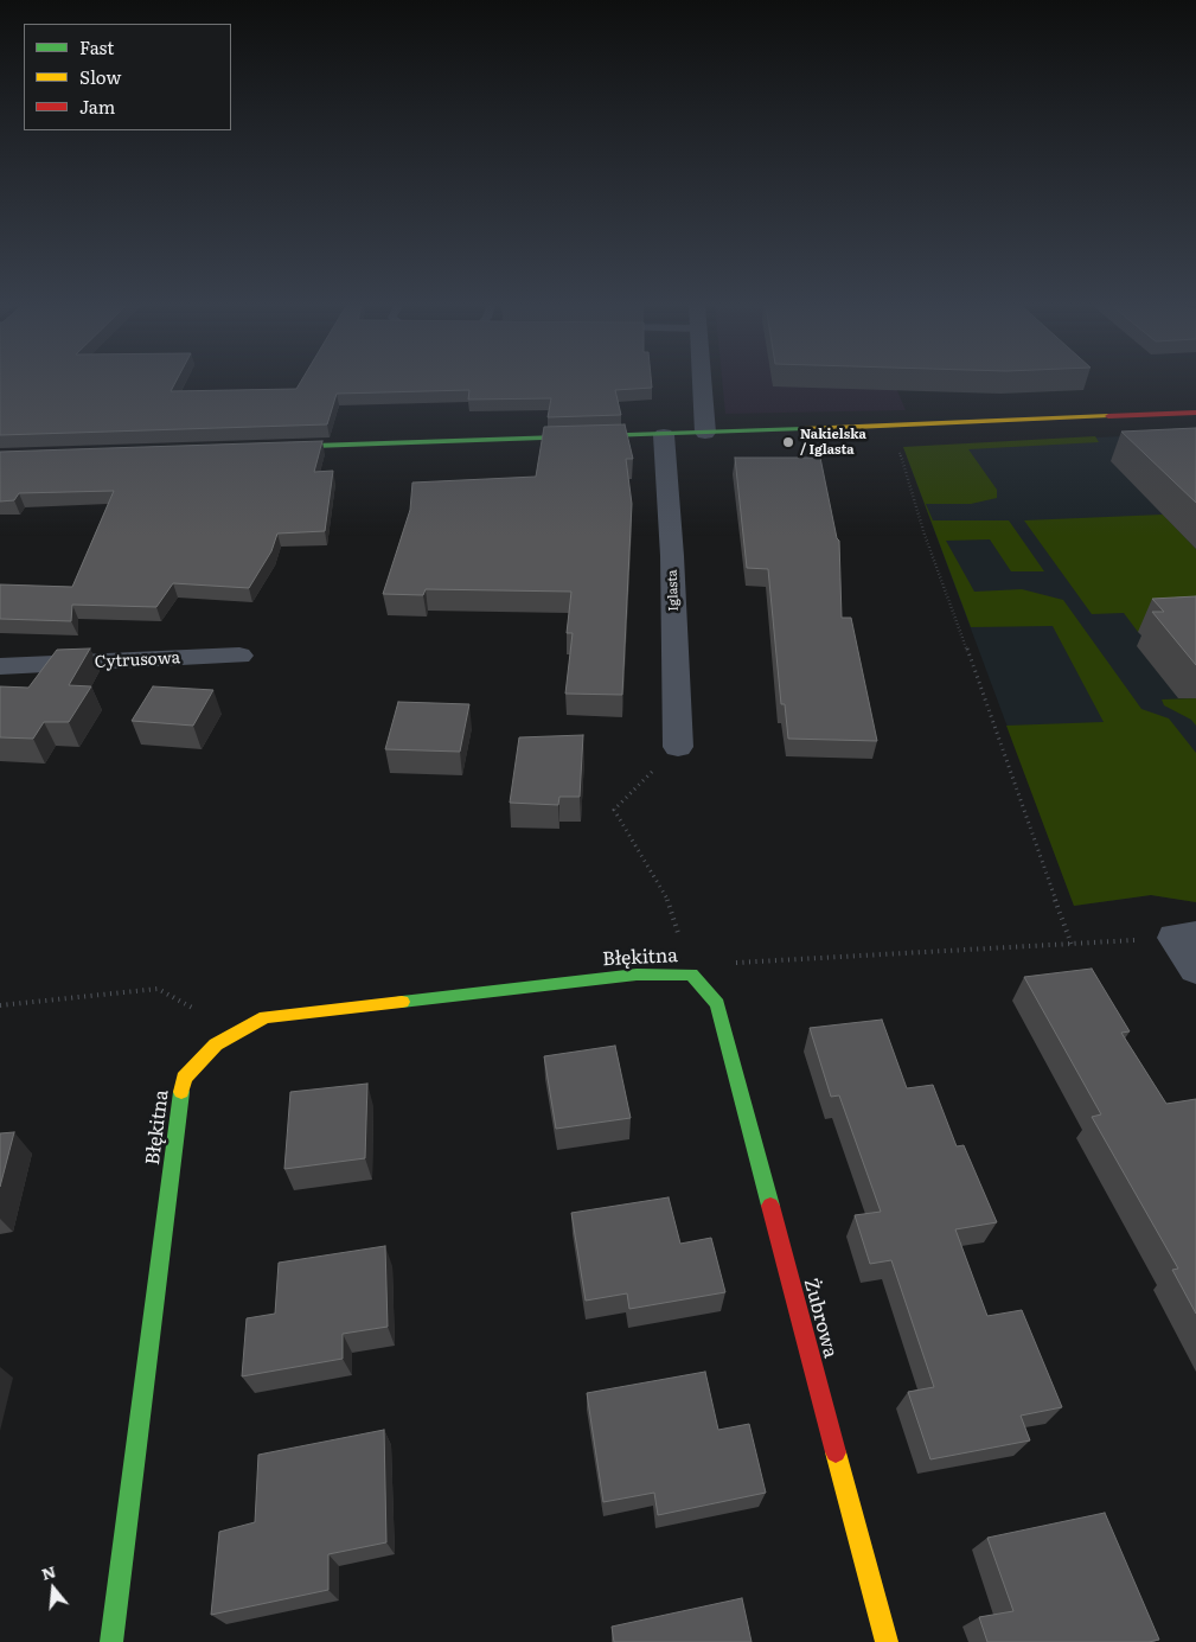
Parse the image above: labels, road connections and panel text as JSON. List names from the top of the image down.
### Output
{
  "streets": {
    "main road": ["Błękitna", "Żubrowa"],
    "street": ["Iglasta", "Cytrusowa"]
  },
  "crossings": [
    ["Błękitna", "Żubrowa"]
  ],
  "places": ["Nakielska / Iglasta"],
  "legend": ["Fast", "Slow", "Jam"],
  "north": "top"
}
